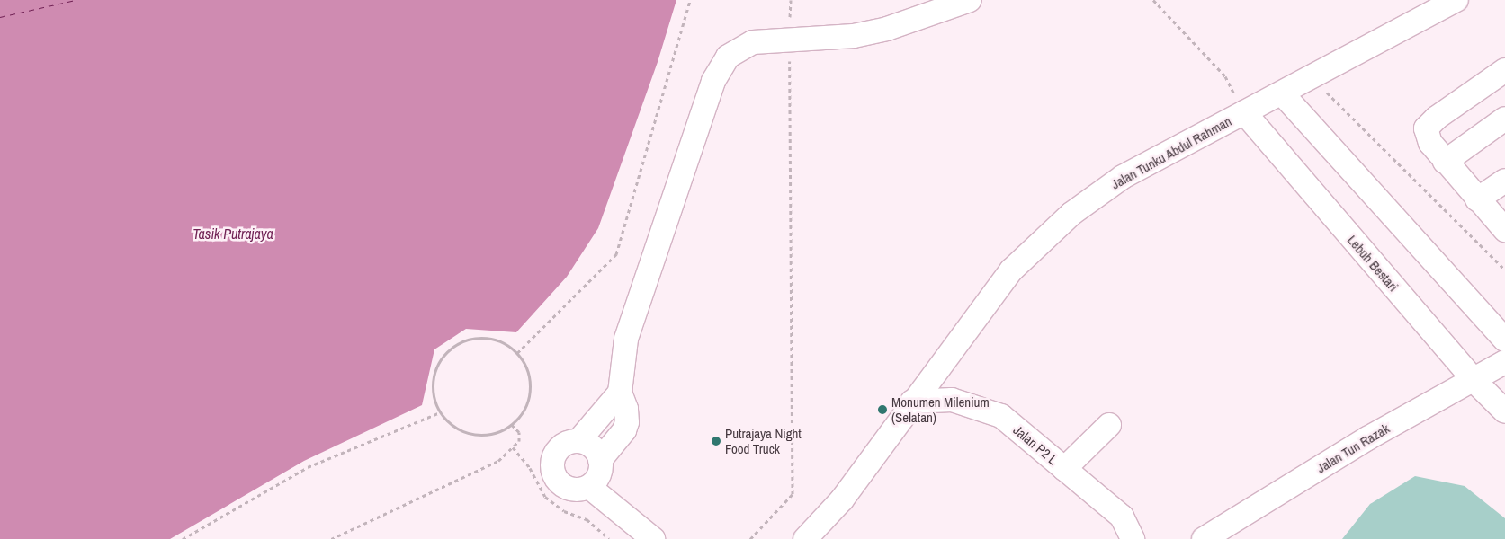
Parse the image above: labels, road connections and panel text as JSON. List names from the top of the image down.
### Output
{
  "streets": {
    "street": [
      "Jalan Tunku Abdul Rahman",
      "Lebuh Bestari",
      "Jalan P2 L",
      "Jalan Tun Razak"
    ]
  },
  "crossings": [
    ["Jalan Tunku Abdul Rahman", "Lebuh Bestari"],
    ["Jalan Tunku Abdul Rahman", "Jalan P2 L"],
    ["Lebuh Bestari", "Jalan Tun Razak"]
  ],
  "water": ["Tasik Putrajaya"],
  "places": ["Monumen Milenium (Selatan)", "Putrajaya Night Food Truck"]
}
